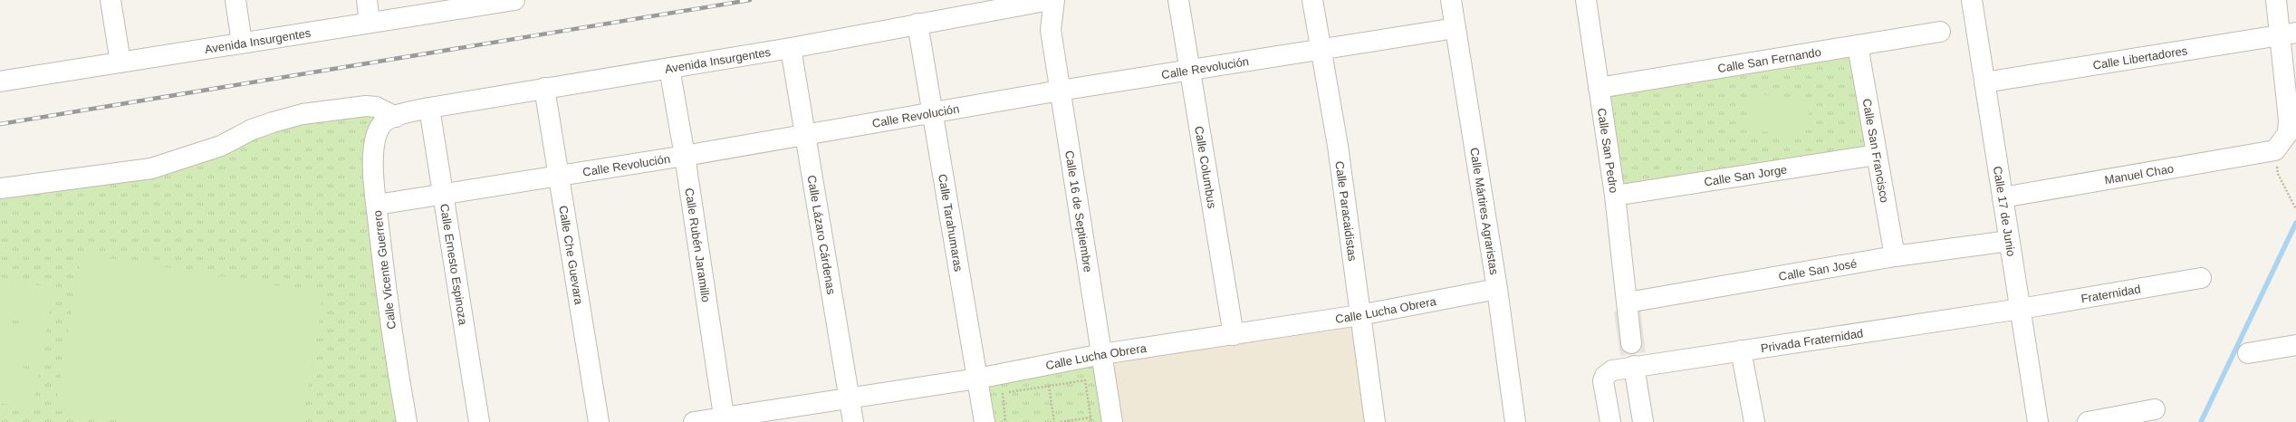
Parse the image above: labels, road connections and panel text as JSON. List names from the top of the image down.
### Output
{
  "streets": {
    "street": [
      "Avenida Insurgentes",
      "Calle Libertadores",
      "Calle San Fernando",
      "Calle Revolución",
      "Calle San Pedro",
      "Calle San Francisco",
      "Calle Columbus",
      "Manuel Chao",
      "Calle San Jorge",
      "Calle 16 de Septiembre",
      "Calle Paracaidistas",
      "Calle Mártires Agraristas",
      "Calle 17 de Junio",
      "Calle Tarahumaras",
      "Calle Lázaro Cárdenas",
      "Calle Rubén Jaramillo",
      "Calle Che Guevara",
      "Calle Ernesto Espinoza",
      "Calle Vicente Guerrero",
      "Calle San José",
      "Fraternidad",
      "Calle Lucha Obrera",
      "Privada Fraternidad"
    ]
  },
  "crossings": [
    ["Avenida Insurgentes", "Calle Tarahumaras"],
    ["Avenida Insurgentes", "Calle Lázaro Cárdenas"],
    ["Avenida Insurgentes", "Calle Rubén Jaramillo"],
    ["Avenida Insurgentes", "Calle Che Guevara"],
    ["Avenida Insurgentes", "Calle Ernesto Espinoza"],
    ["Avenida Insurgentes", "Calle Vicente Guerrero"],
    ["Calle Libertadores", "Calle 17 de Junio"],
    ["Calle San Fernando", "Calle San Pedro"],
    ["Calle San Fernando", "Calle San Francisco"],
    ["Calle Revolución", "Calle Columbus"],
    ["Calle Revolución", "Calle 16 de Septiembre"],
    ["Calle Revolución", "Calle Paracaidistas"],
    ["Calle Revolución", "Calle Mártires Agraristas"],
    ["Calle Revolución", "Calle Tarahumaras"],
    ["Calle Revolución", "Calle Lázaro Cárdenas"],
    ["Calle Revolución", "Calle Rubén Jaramillo"],
    ["Calle Revolución", "Calle Che Guevara"],
    ["Calle Revolución", "Calle Ernesto Espinoza"],
    ["Calle Revolución", "Calle Vicente Guerrero"],
    ["Calle San Pedro", "Calle San Jorge"],
    ["Calle San Pedro", "Calle San José"],
    ["Calle San Francisco", "Calle San Jorge"],
    ["Calle San Francisco", "Calle San José"],
    ["Calle Columbus", "Calle Lucha Obrera"],
    ["Manuel Chao", "Calle 17 de Junio"],
    ["Calle 16 de Septiembre", "Calle Lucha Obrera"],
    ["Calle Paracaidistas", "Calle Lucha Obrera"],
    ["Calle Mártires Agraristas", "Calle Lucha Obrera"],
    ["Calle 17 de Junio", "Calle San José"],
    ["Calle 17 de Junio", "Fraternidad"],
    ["Calle 17 de Junio", "Privada Fraternidad"],
    ["Calle Tarahumaras", "Calle Lucha Obrera"],
    ["Calle Lázaro Cárdenas", "Calle Lucha Obrera"],
    ["Calle Rubén Jaramillo", "Calle Lucha Obrera"],
    ["Fraternidad", "Privada Fraternidad"]
  ]
}
